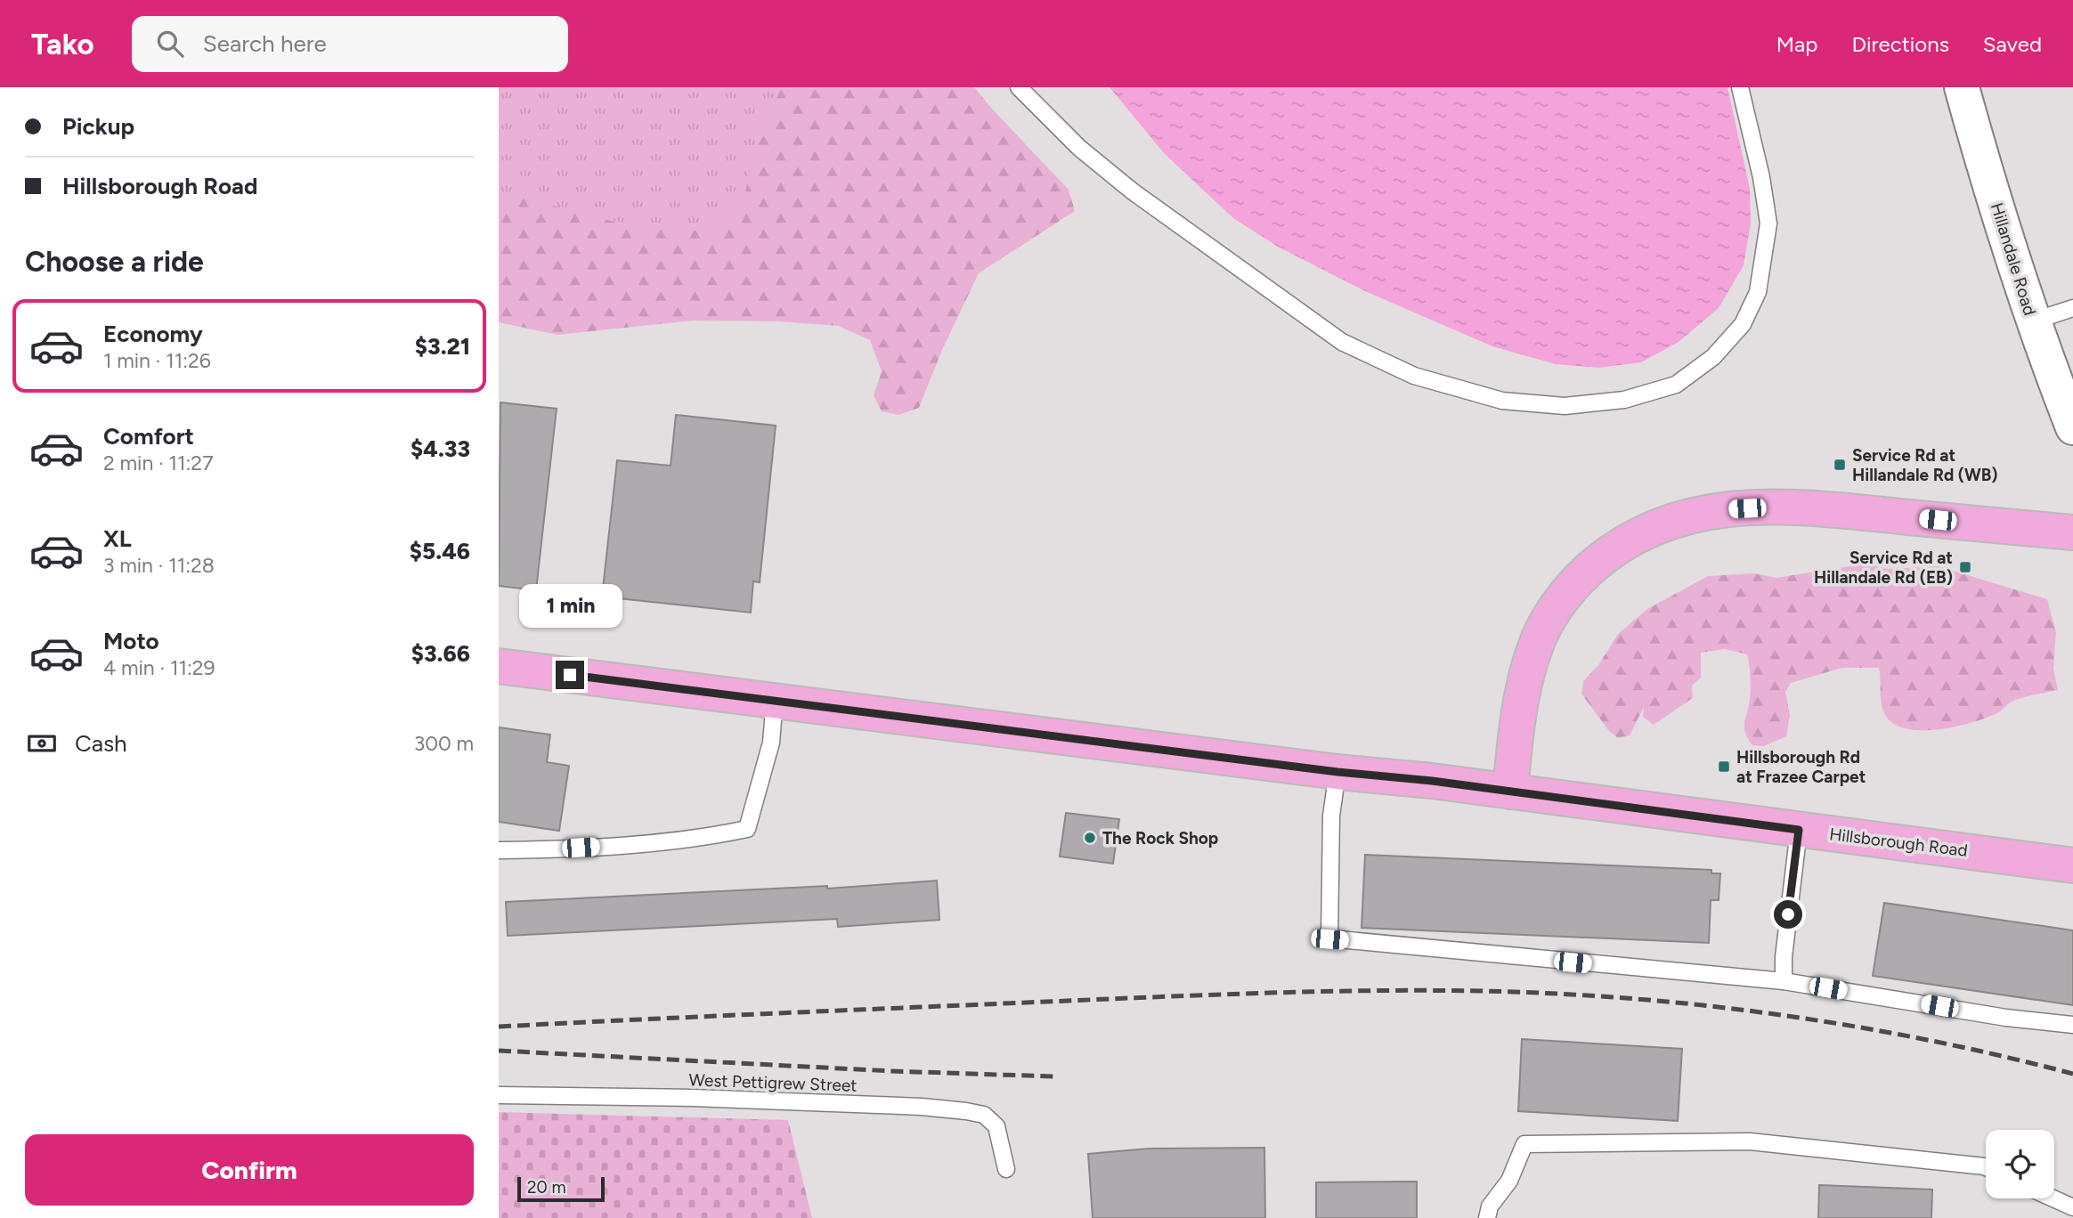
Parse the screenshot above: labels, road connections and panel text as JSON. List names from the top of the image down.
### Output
{
  "streets": {
    "main road": ["Hillandale Road", "Hillsborough Road"],
    "lane": ["West Pettigrew Street"]
  },
  "places": {
    "transit": ["Service Rd at Hillandale Rd (WB)", "Service Rd at Hillandale Rd (EB)", "Hillsborough Rd at Frazee Carpet"],
    "other": ["The Rock Shop"]
  },
  "scale_bar": "20 m",
  "page": {
    "header": "Tako",
    "search": "Search here",
    "nav": ["Map", "Directions", "Saved"],
    "banner": ["Pickup", "Hillsborough Road"],
    "heading": "Choose a ride",
    "list": [
      {
        "name": "Economy",
        "note": "1 min · 11:26",
        "value": "$3.21"
      },
      {
        "name": "Comfort",
        "note": "2 min · 11:27",
        "value": "$4.33"
      },
      {
        "name": "XL",
        "note": "3 min · 11:28",
        "value": "$5.46"
      },
      {
        "name": "Moto",
        "note": "4 min · 11:29",
        "value": "$3.66"
      }
    ],
    "bubble": "1 min",
    "pay": ["Cash", "300 m"],
    "buttons": "Confirm",
    "scale": "20 m"
  }
}
